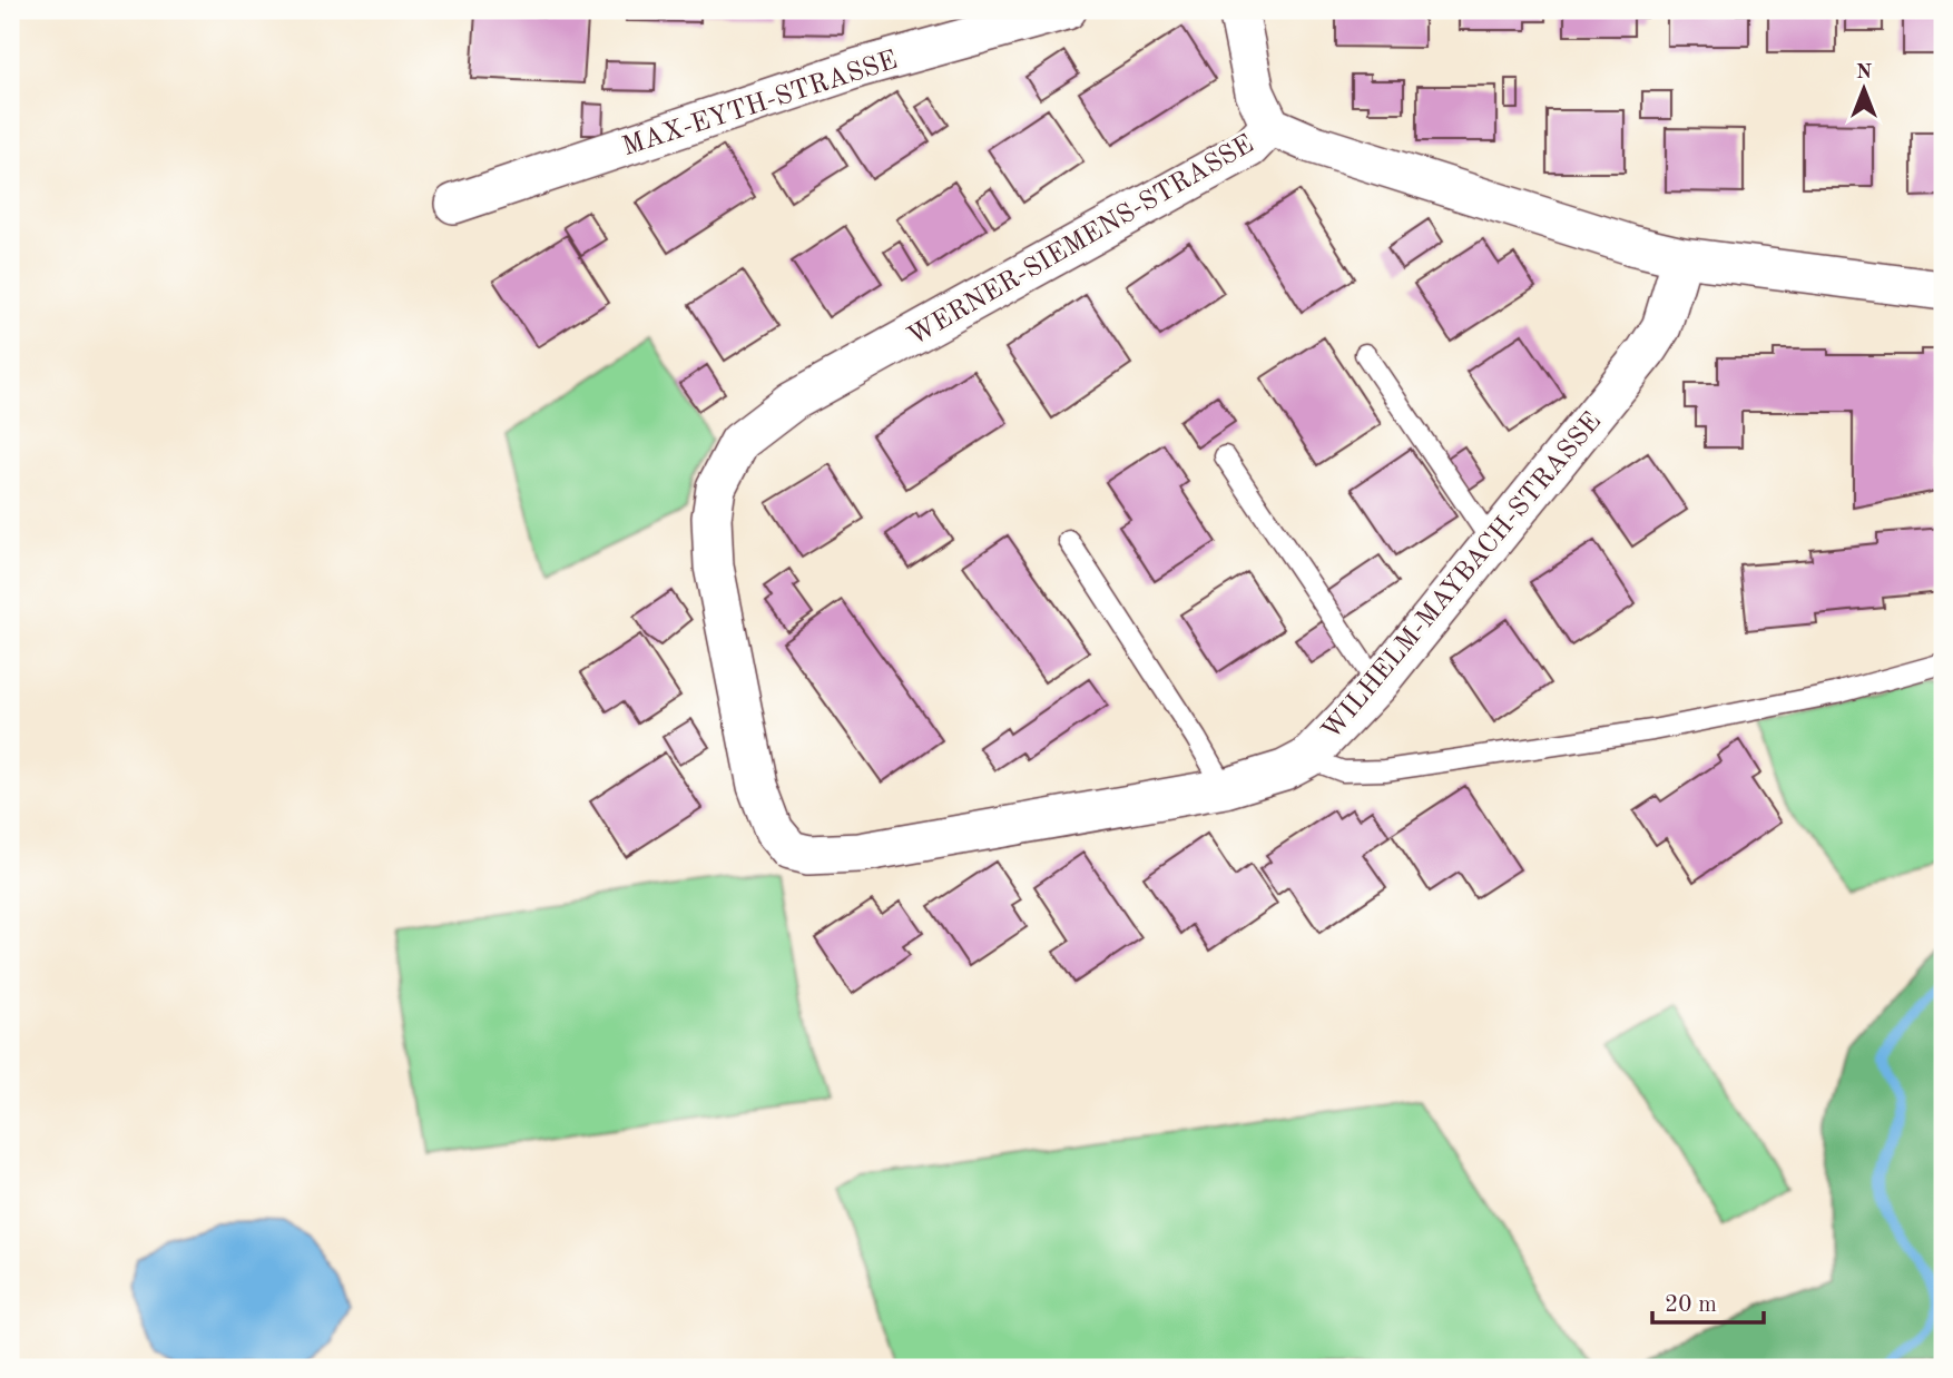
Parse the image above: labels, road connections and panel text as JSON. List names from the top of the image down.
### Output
{
  "streets": {
    "street": ["MAX-EYTH-STRASSE", "WERNER-SIEMENS-STRASSE", "WILHELM-MAYBACH-STRASSE"]
  },
  "crossings": [
    ["WERNER-SIEMENS-STRASSE", "WILHELM-MAYBACH-STRASSE"]
  ],
  "scale_bar": "20 m",
  "north": "top"
}
